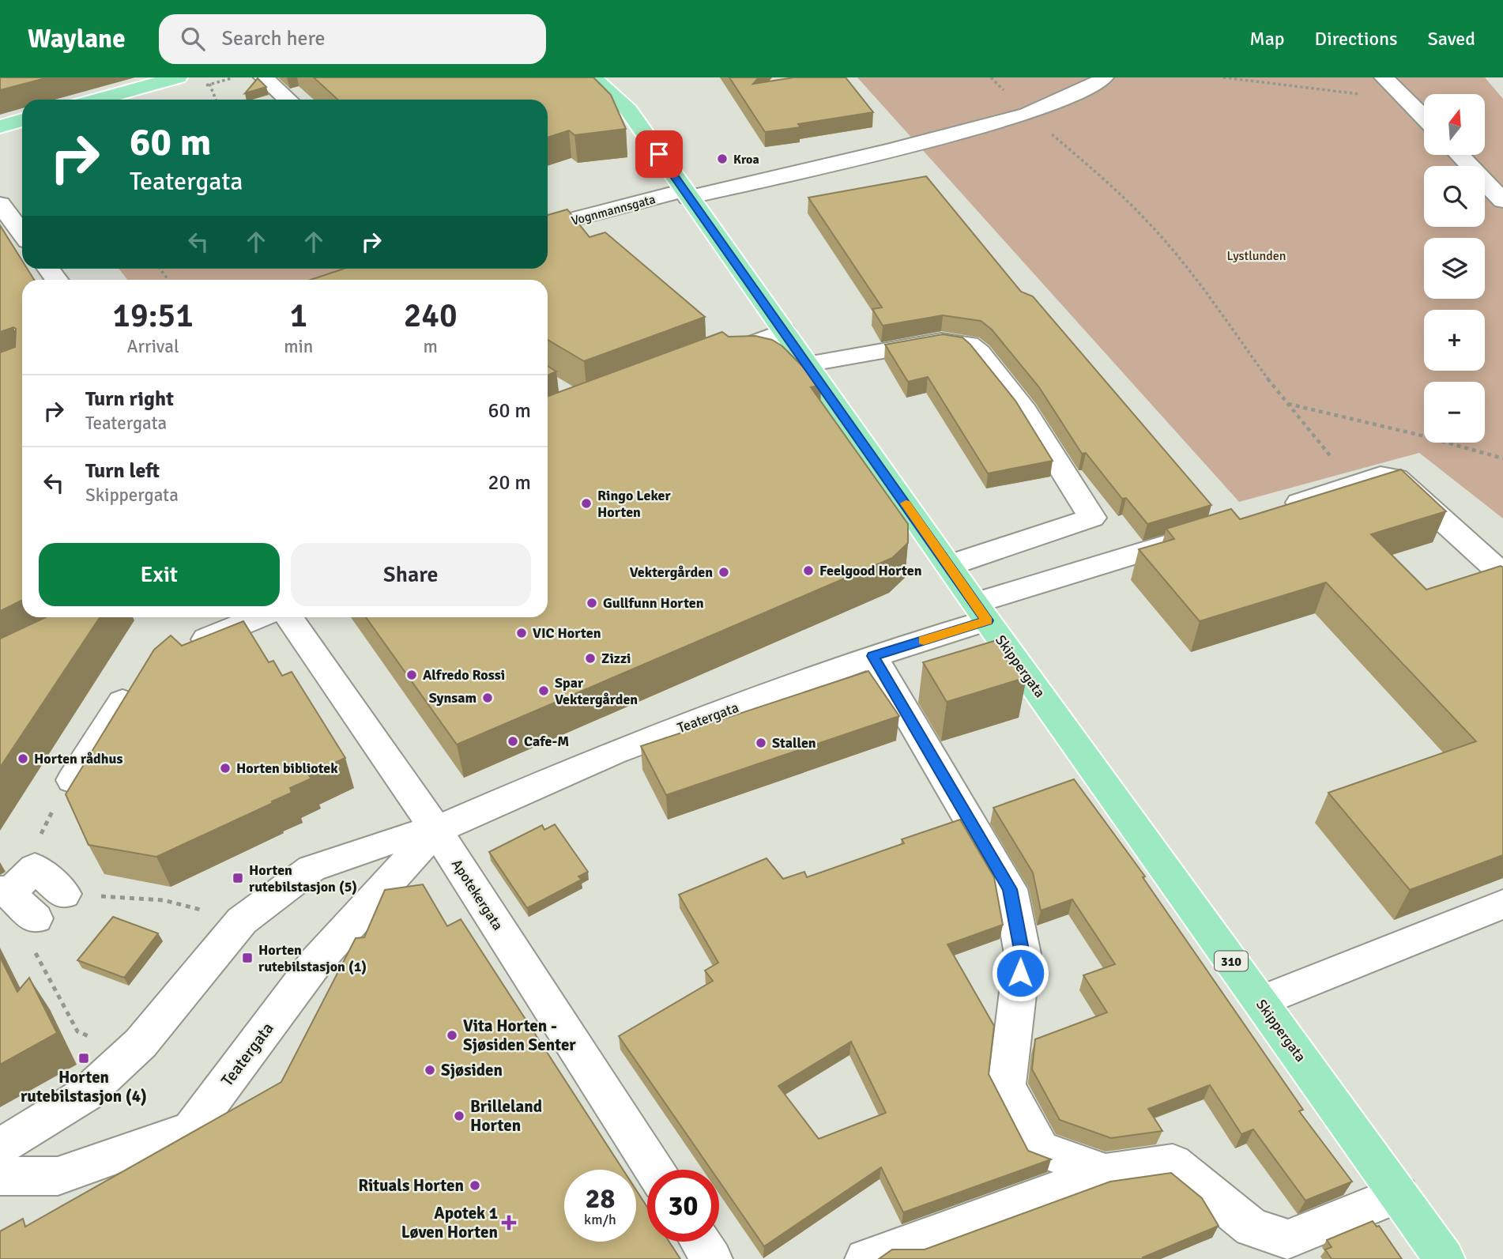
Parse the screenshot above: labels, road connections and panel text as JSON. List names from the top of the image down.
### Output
{
  "streets": {
    "main road": ["Skippergata", "310"],
    "street": ["Vognmannsgata", "Teatergata", "Apotekergata"]
  },
  "crossings": [
    ["Vognmannsgata", "Skippergata"],
    ["Skippergata", "Teatergata"],
    ["Teatergata", "Apotekergata"]
  ],
  "parks": ["Lystlunden"],
  "places": {
    "other": [
      "Kroa",
      "Ringo Leker Horten",
      "Feelgood Horten",
      "Vektergården",
      "Gullfunn Horten",
      "VIC Horten",
      "Zizzi",
      "Alfredo Rossi",
      "Spar Vektergården",
      "Synsam",
      "Cafe-M",
      "Stallen",
      "Horten rådhus",
      "Horten bibliotek",
      "Vita Horten - Sjøsiden Senter",
      "Sjøsiden",
      "Brilleland Horten",
      "Rituals Horten"
    ],
    "transit": ["Horten rutebilstasjon (5)", "Horten rutebilstasjon (1)", "Horten rutebilstasjon (4)"],
    "health": ["Apotek 1 Løven Horten"]
  },
  "north": "top",
  "page": {
    "header": "Waylane",
    "search": "Search here",
    "nav": ["Map", "Directions", "Saved"],
    "map_buttons": ["+", "−"],
    "turn": ["60 m", "Teatergata"],
    "eta": [
      "19:51",
      "Arrival",
      "1",
      "min",
      "240",
      "m"
    ],
    "list": [
      {
        "name": "Turn right",
        "note": "Teatergata",
        "value": "60 m"
      },
      {
        "name": "Turn left",
        "note": "Skippergata",
        "value": "20 m"
      }
    ],
    "buttons": ["Exit", "Share"],
    "speed": "28 km/h",
    "limit": "30"
  }
}
